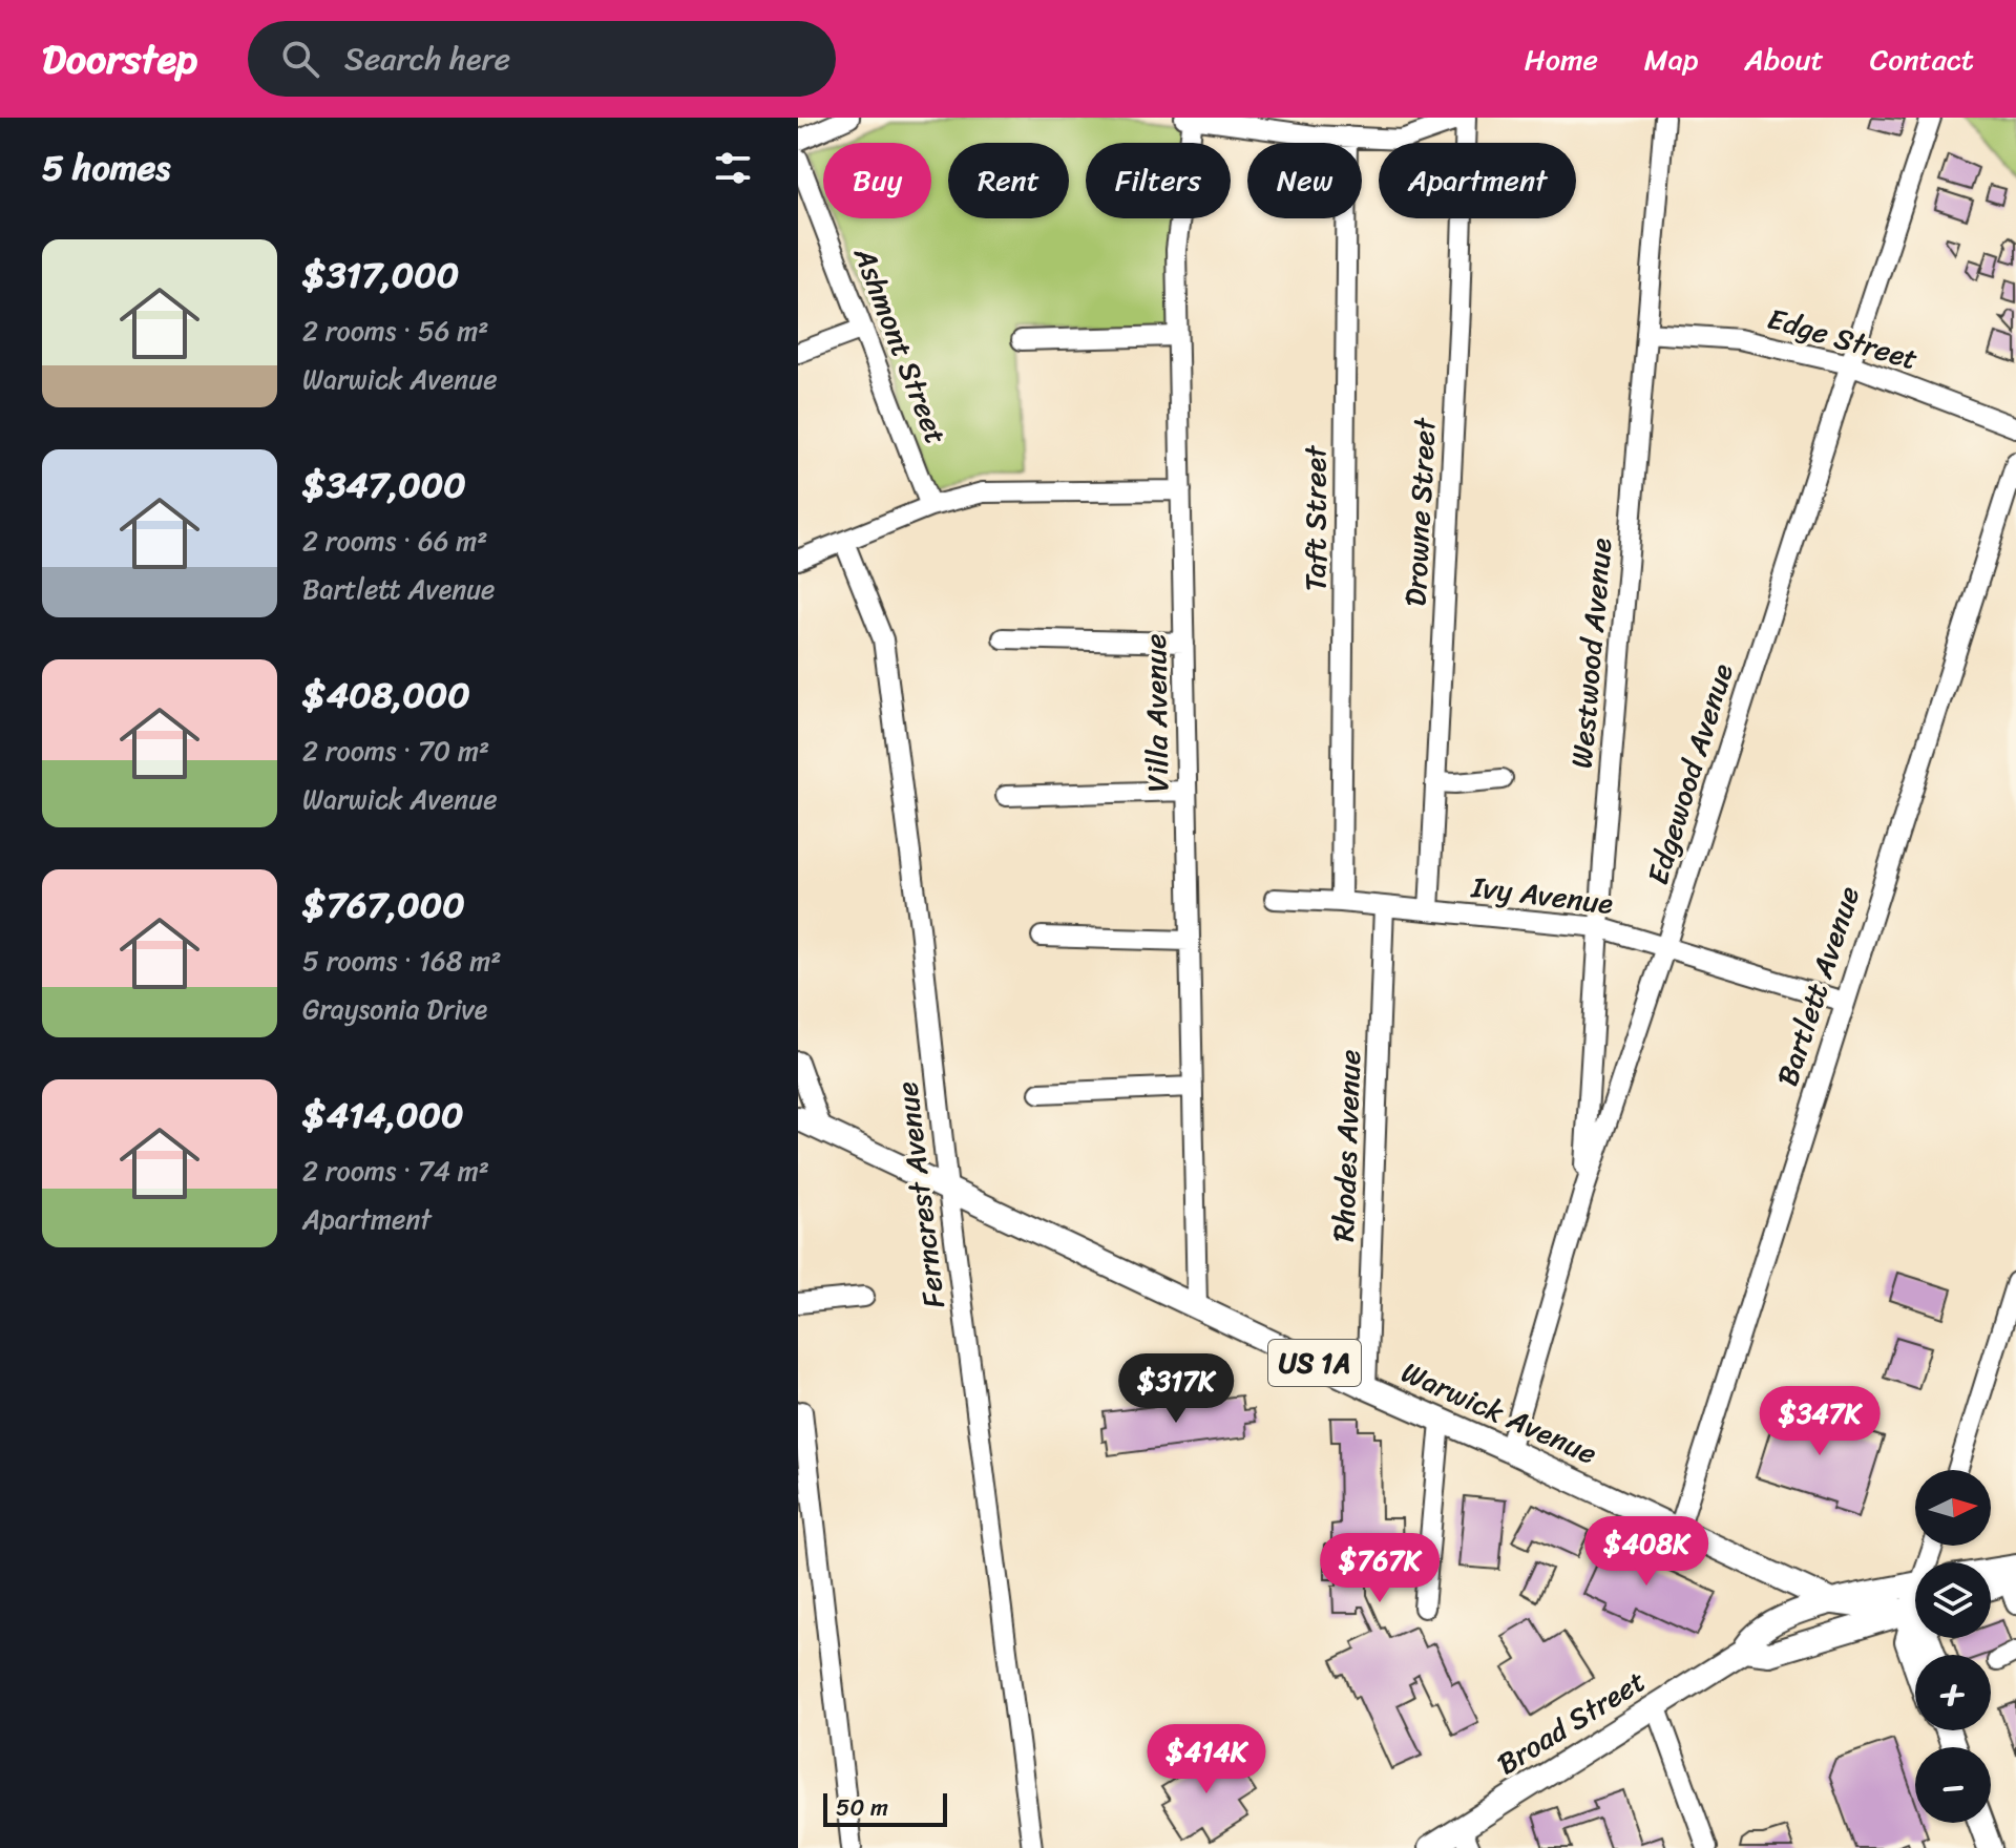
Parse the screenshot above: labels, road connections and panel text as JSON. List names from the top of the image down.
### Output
{
  "streets": {
    "main road": ["US 1A", "Warwick Avenue", "Broad Street"],
    "street": [
      "Edge Street",
      "Ashmont Street",
      "Drowne Street",
      "Taft Street",
      "Westwood Avenue",
      "Villa Avenue",
      "Edgewood Avenue",
      "Ivy Avenue",
      "Bartlett Avenue",
      "Rhodes Avenue",
      "Ferncrest Avenue"
    ]
  },
  "crossings": [
    ["Edge Street", "Westwood Avenue"],
    ["Edge Street", "Edgewood Avenue"],
    ["Drowne Street", "Ivy Avenue"],
    ["Taft Street", "Ivy Avenue"],
    ["Westwood Avenue", "Edgewood Avenue"],
    ["Westwood Avenue", "Ivy Avenue"],
    ["Villa Avenue", "Warwick Avenue"],
    ["Edgewood Avenue", "Ivy Avenue"],
    ["Edgewood Avenue", "Warwick Avenue"],
    ["Ivy Avenue", "Bartlett Avenue"],
    ["Ivy Avenue", "Rhodes Avenue"],
    ["Bartlett Avenue", "Warwick Avenue"],
    ["Rhodes Avenue", "Warwick Avenue"],
    ["Ferncrest Avenue", "Warwick Avenue"],
    ["Warwick Avenue", "Broad Street"]
  ],
  "scale_bar": "50 m",
  "north": "right",
  "page": {
    "header": "Doorstep",
    "search": "Search here",
    "nav": [
      "Home",
      "Map",
      "About",
      "Contact"
    ],
    "heading": "5 homes",
    "chip": [
      "Buy",
      "Rent",
      "Filters",
      "New",
      "Apartment"
    ],
    "list": [
      {
        "name": "$317,000",
        "note": "2 rooms · 56 m² · Warwick Avenue"
      },
      {
        "name": "$347,000",
        "note": "2 rooms · 66 m² · Bartlett Avenue"
      },
      {
        "name": "$408,000",
        "note": "2 rooms · 70 m² · Warwick Avenue"
      },
      {
        "name": "$767,000",
        "note": "5 rooms · 168 m² · Graysonia Drive"
      },
      {
        "name": "$414,000",
        "note": "2 rooms · 74 m² · Apartment"
      }
    ],
    "price": [
      "$317K",
      "$347K",
      "$408K",
      "$767K",
      "$414K"
    ],
    "map_buttons": ["+", "−"],
    "scale": "50 m"
  }
}
